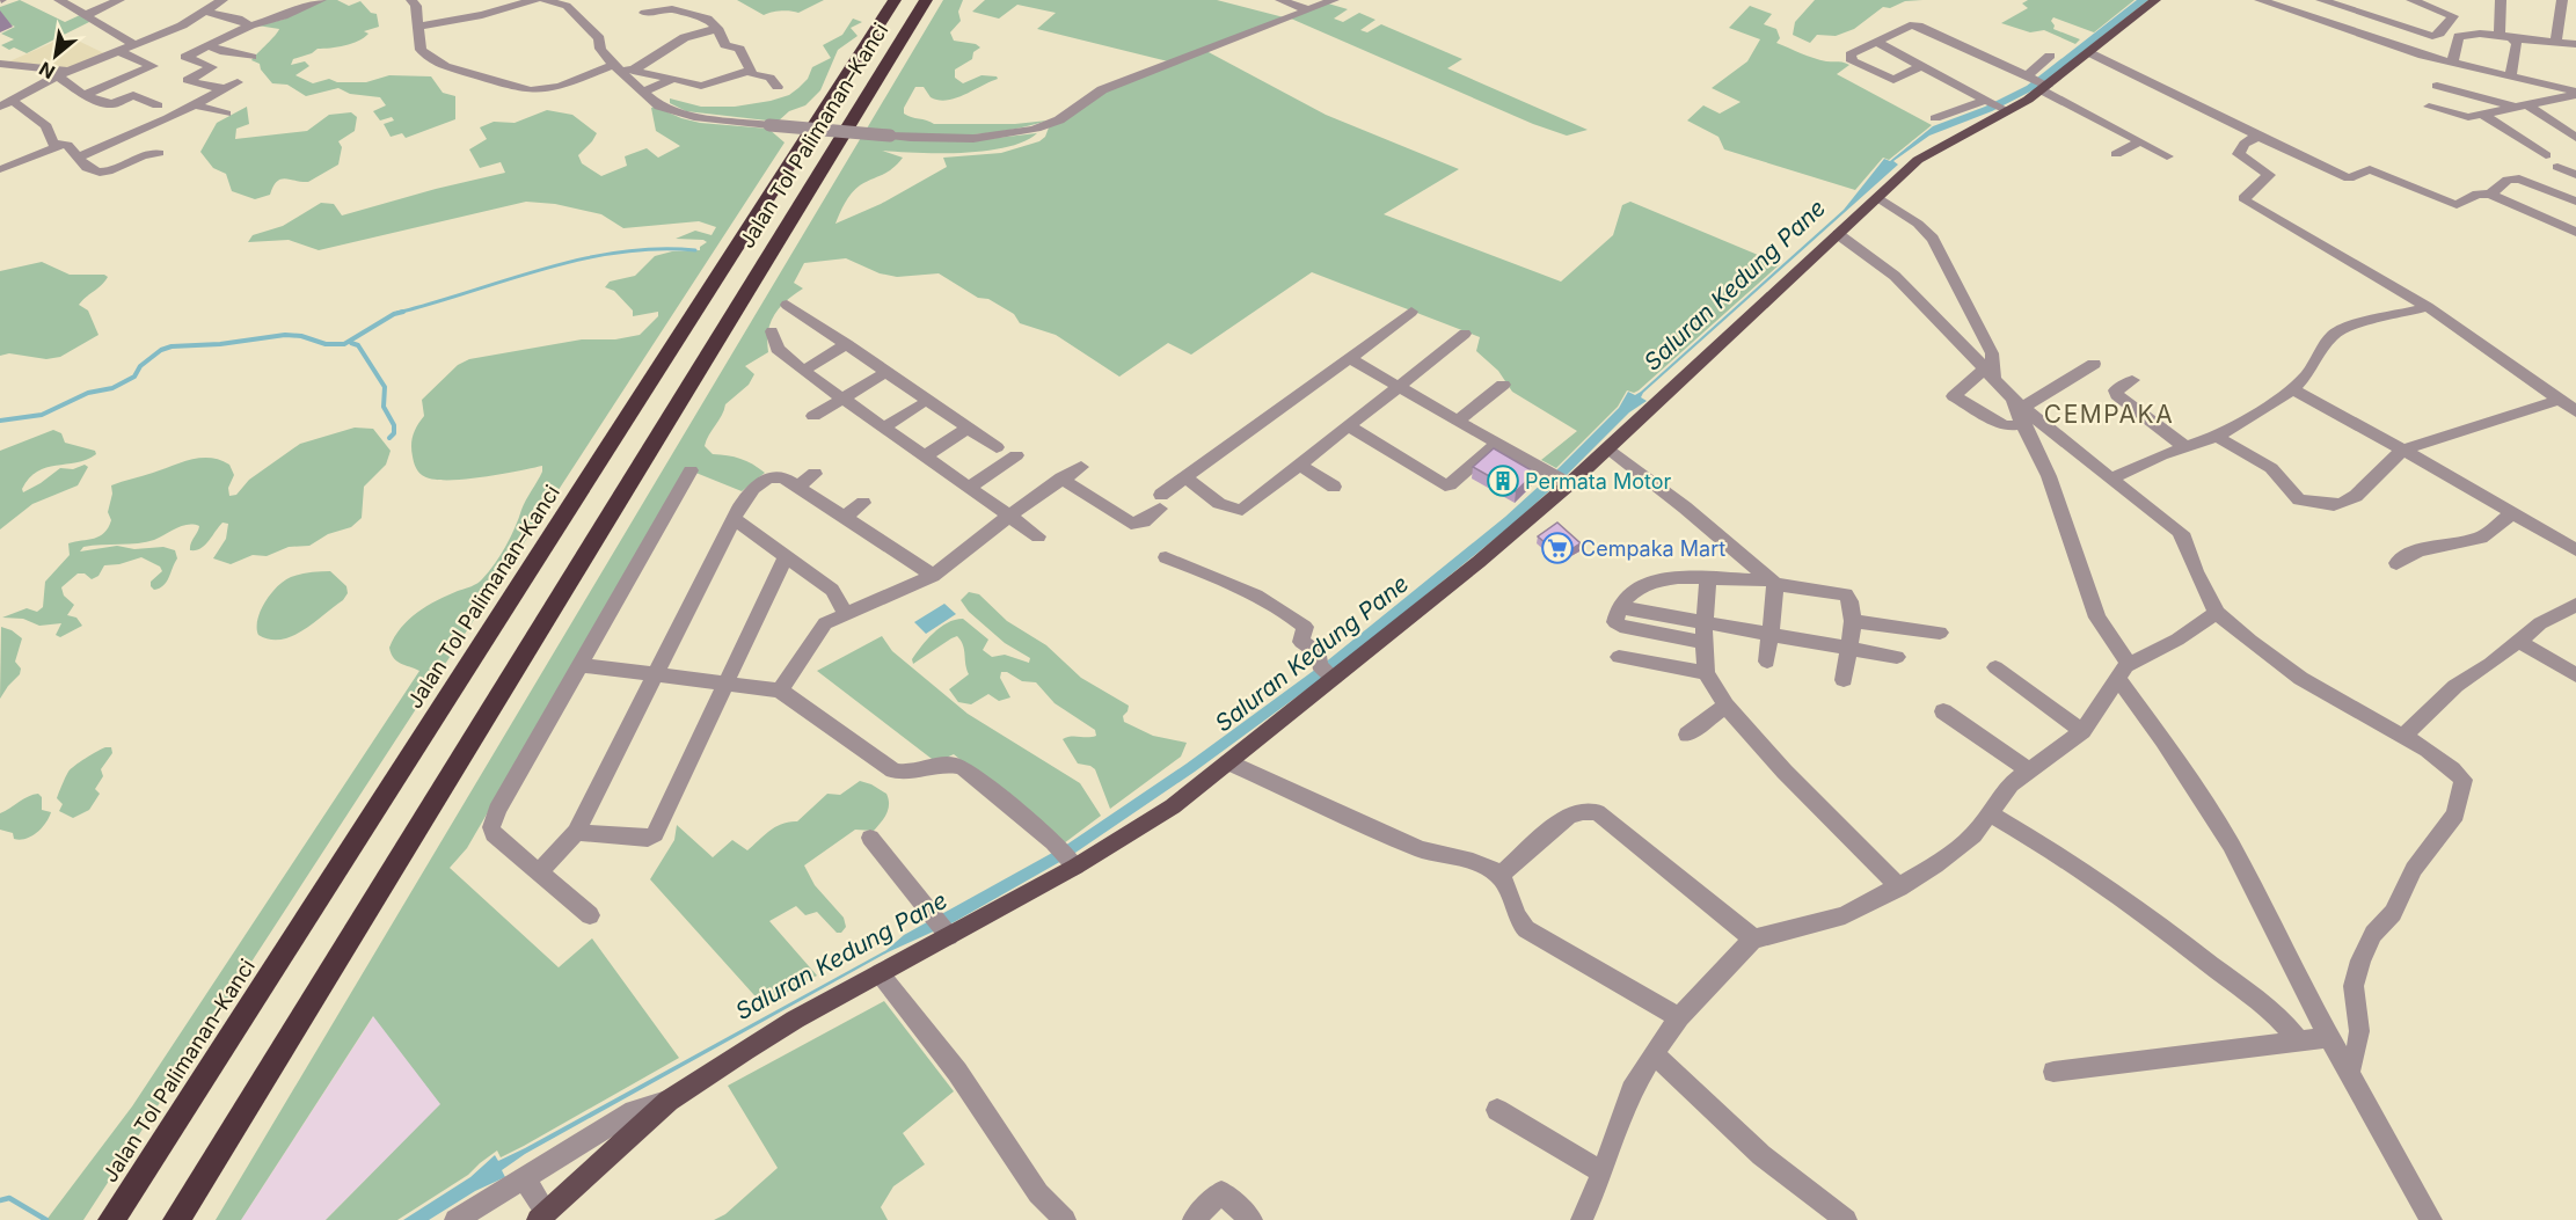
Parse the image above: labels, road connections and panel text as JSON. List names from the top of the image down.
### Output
{
  "streets": {
    "highway": ["Jalan Tol Palimanan–Kanci"]
  },
  "districts": ["CEMPAKA"],
  "water": ["Saluran Kedung Pane"],
  "places": {
    "building": ["Permata Motor"],
    "supermarket": ["Cempaka Mart"]
  },
  "north": "bottom left"
}
